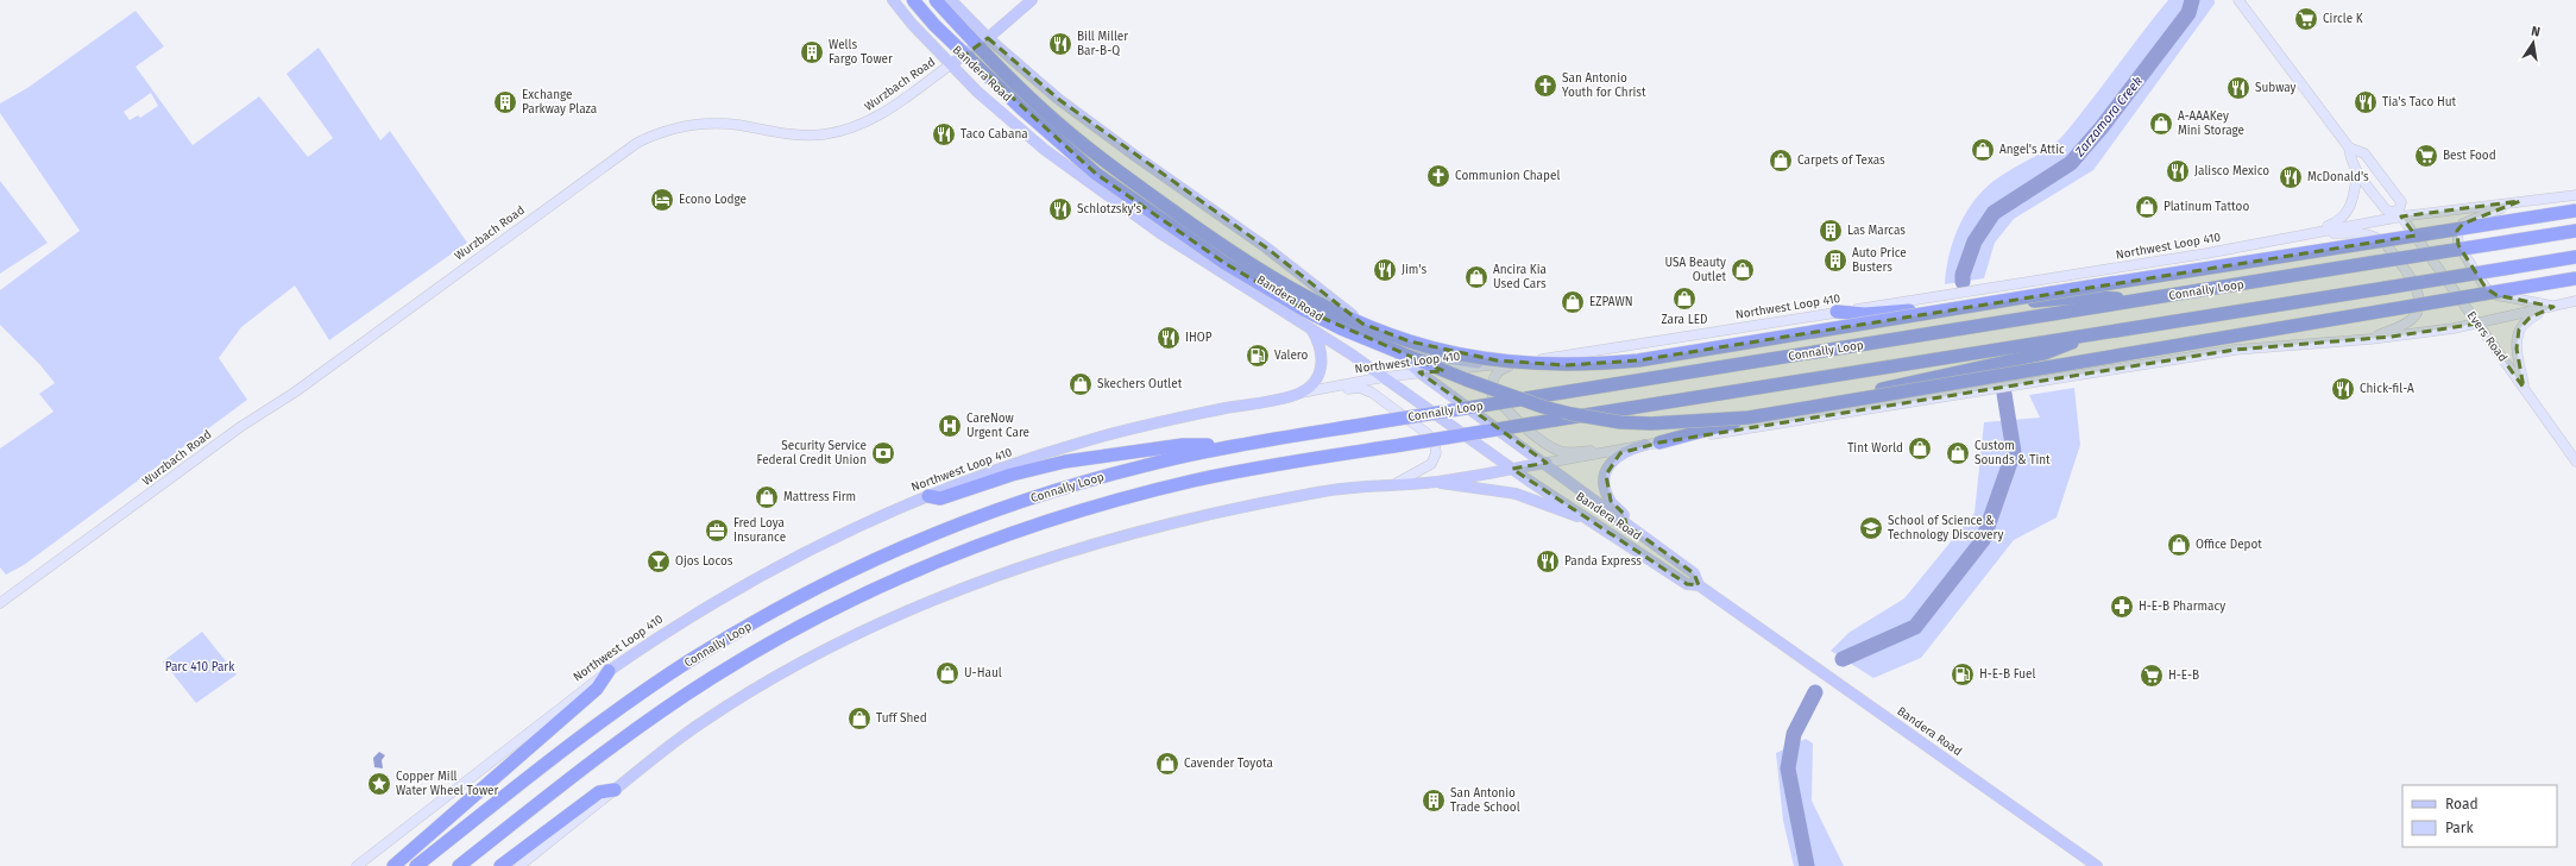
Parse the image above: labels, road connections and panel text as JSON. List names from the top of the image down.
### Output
{
  "streets": {
    "highway": ["Connally Loop"],
    "main road": [
      "Bandera Road",
      "Wurzbach Road",
      "Northwest Loop 410",
      "Evers Road"
    ]
  },
  "crossings": [
    ["Bandera Road", "Wurzbach Road"],
    ["Bandera Road", "Northwest Loop 410"],
    ["Northwest Loop 410", "Evers Road"]
  ],
  "water": ["Zarzamora Creek"],
  "parks": ["Parc 410 Park"],
  "places": {
    "supermarket": ["Circle K", "Best Food", "H-E-B"],
    "restaurant": [
      "Bill Miller Bar-B-Q",
      "Subway",
      "Tia's Taco Hut",
      "Taco Cabana",
      "Jalisco Mexico",
      "McDonald's",
      "Schlotzsky's",
      "Jim's",
      "IHOP",
      "Chick-fil-A",
      "Panda Express"
    ],
    "building": [
      "Wells Fargo Tower",
      "Exchange Parkway Plaza",
      "Las Marcas",
      "Auto Price Busters",
      "San Antonio Trade School"
    ],
    "church": ["San Antonio Youth for Christ", "Communion Chapel"],
    "shop": [
      "A-AAAKey Mini Storage",
      "Angel's Attic",
      "Carpets of Texas",
      "Platinum Tattoo",
      "USA Beauty Outlet",
      "Ancira Kia Used Cars",
      "Zara LED",
      "EZPAWN",
      "Skechers Outlet",
      "Tint World",
      "Custom Sounds & Tint",
      "Mattress Firm",
      "Office Depot",
      "U-Haul",
      "Tuff Shed",
      "Cavender Toyota"
    ],
    "hotel": ["Econo Lodge"],
    "fuel station": ["Valero", "H-E-B Fuel"],
    "hospital": ["CareNow Urgent Care"],
    "bank": ["Security Service Federal Credit Union"],
    "school or university": ["School of Science & Technology Discovery"],
    "office": ["Fred Loya Insurance"],
    "bar": ["Ojos Locos"],
    "pharmacy": ["H-E-B Pharmacy"],
    "place": ["Copper Mill Water Wheel Tower"]
  },
  "legend": ["Road", "Park"],
  "north": "top"
}
